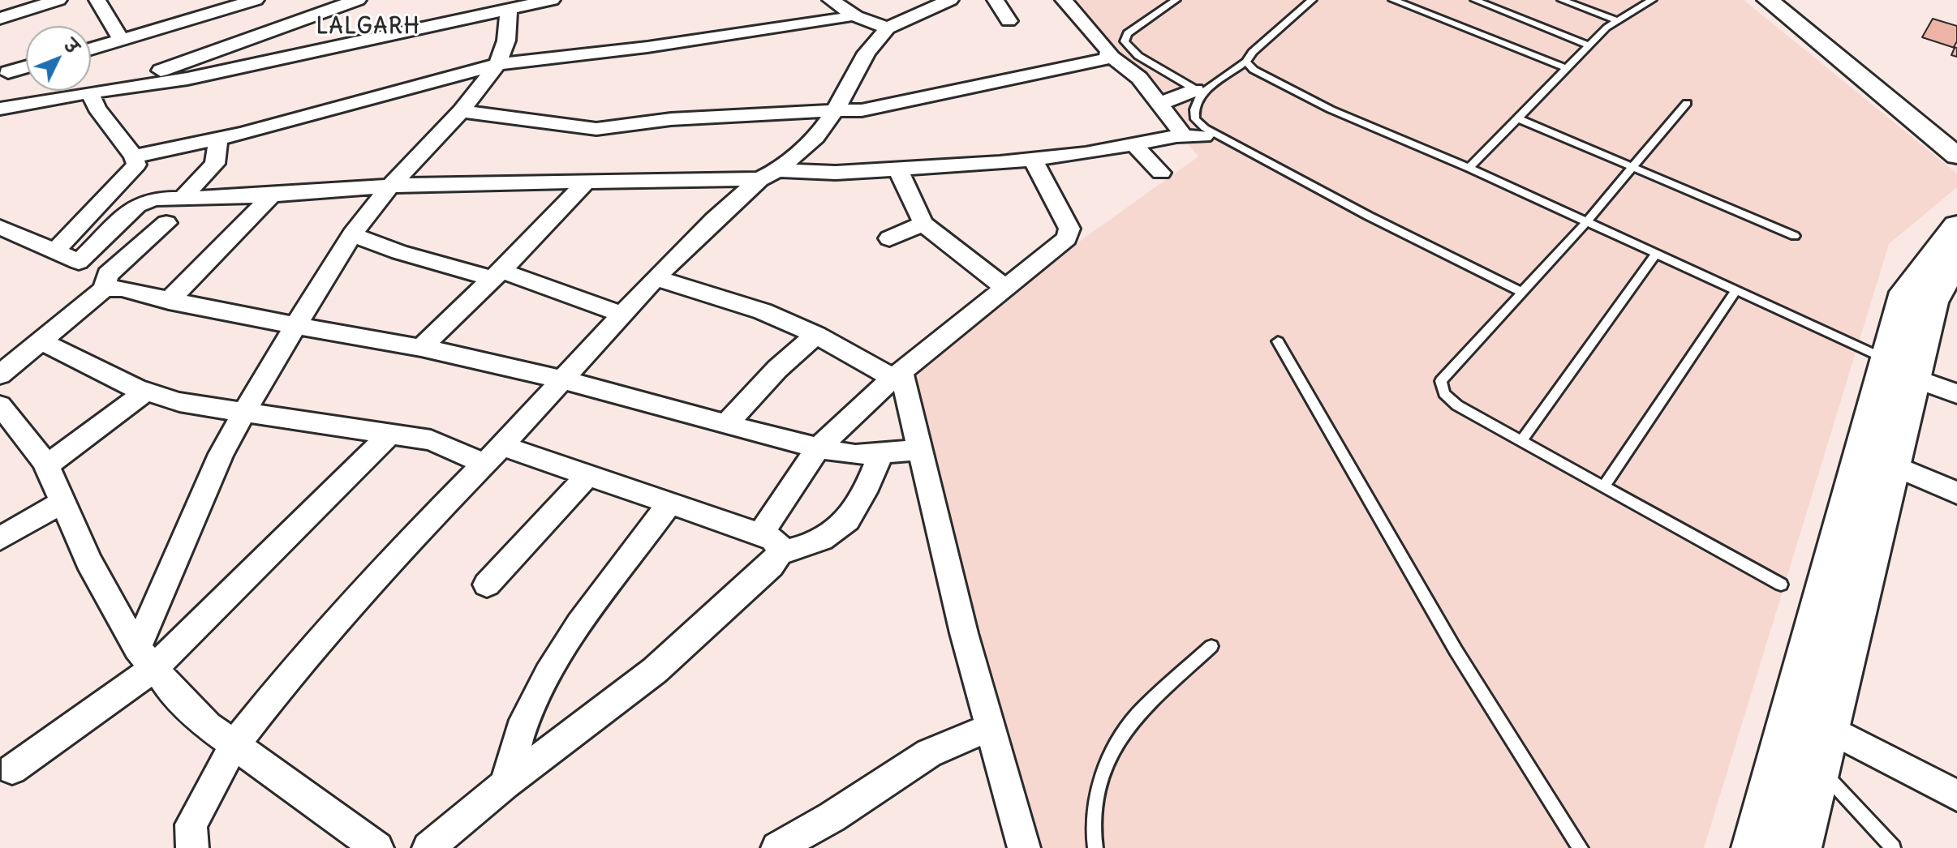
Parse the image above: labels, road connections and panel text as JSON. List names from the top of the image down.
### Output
{
  "districts": ["LALGARH"],
  "north": "top right"
}
